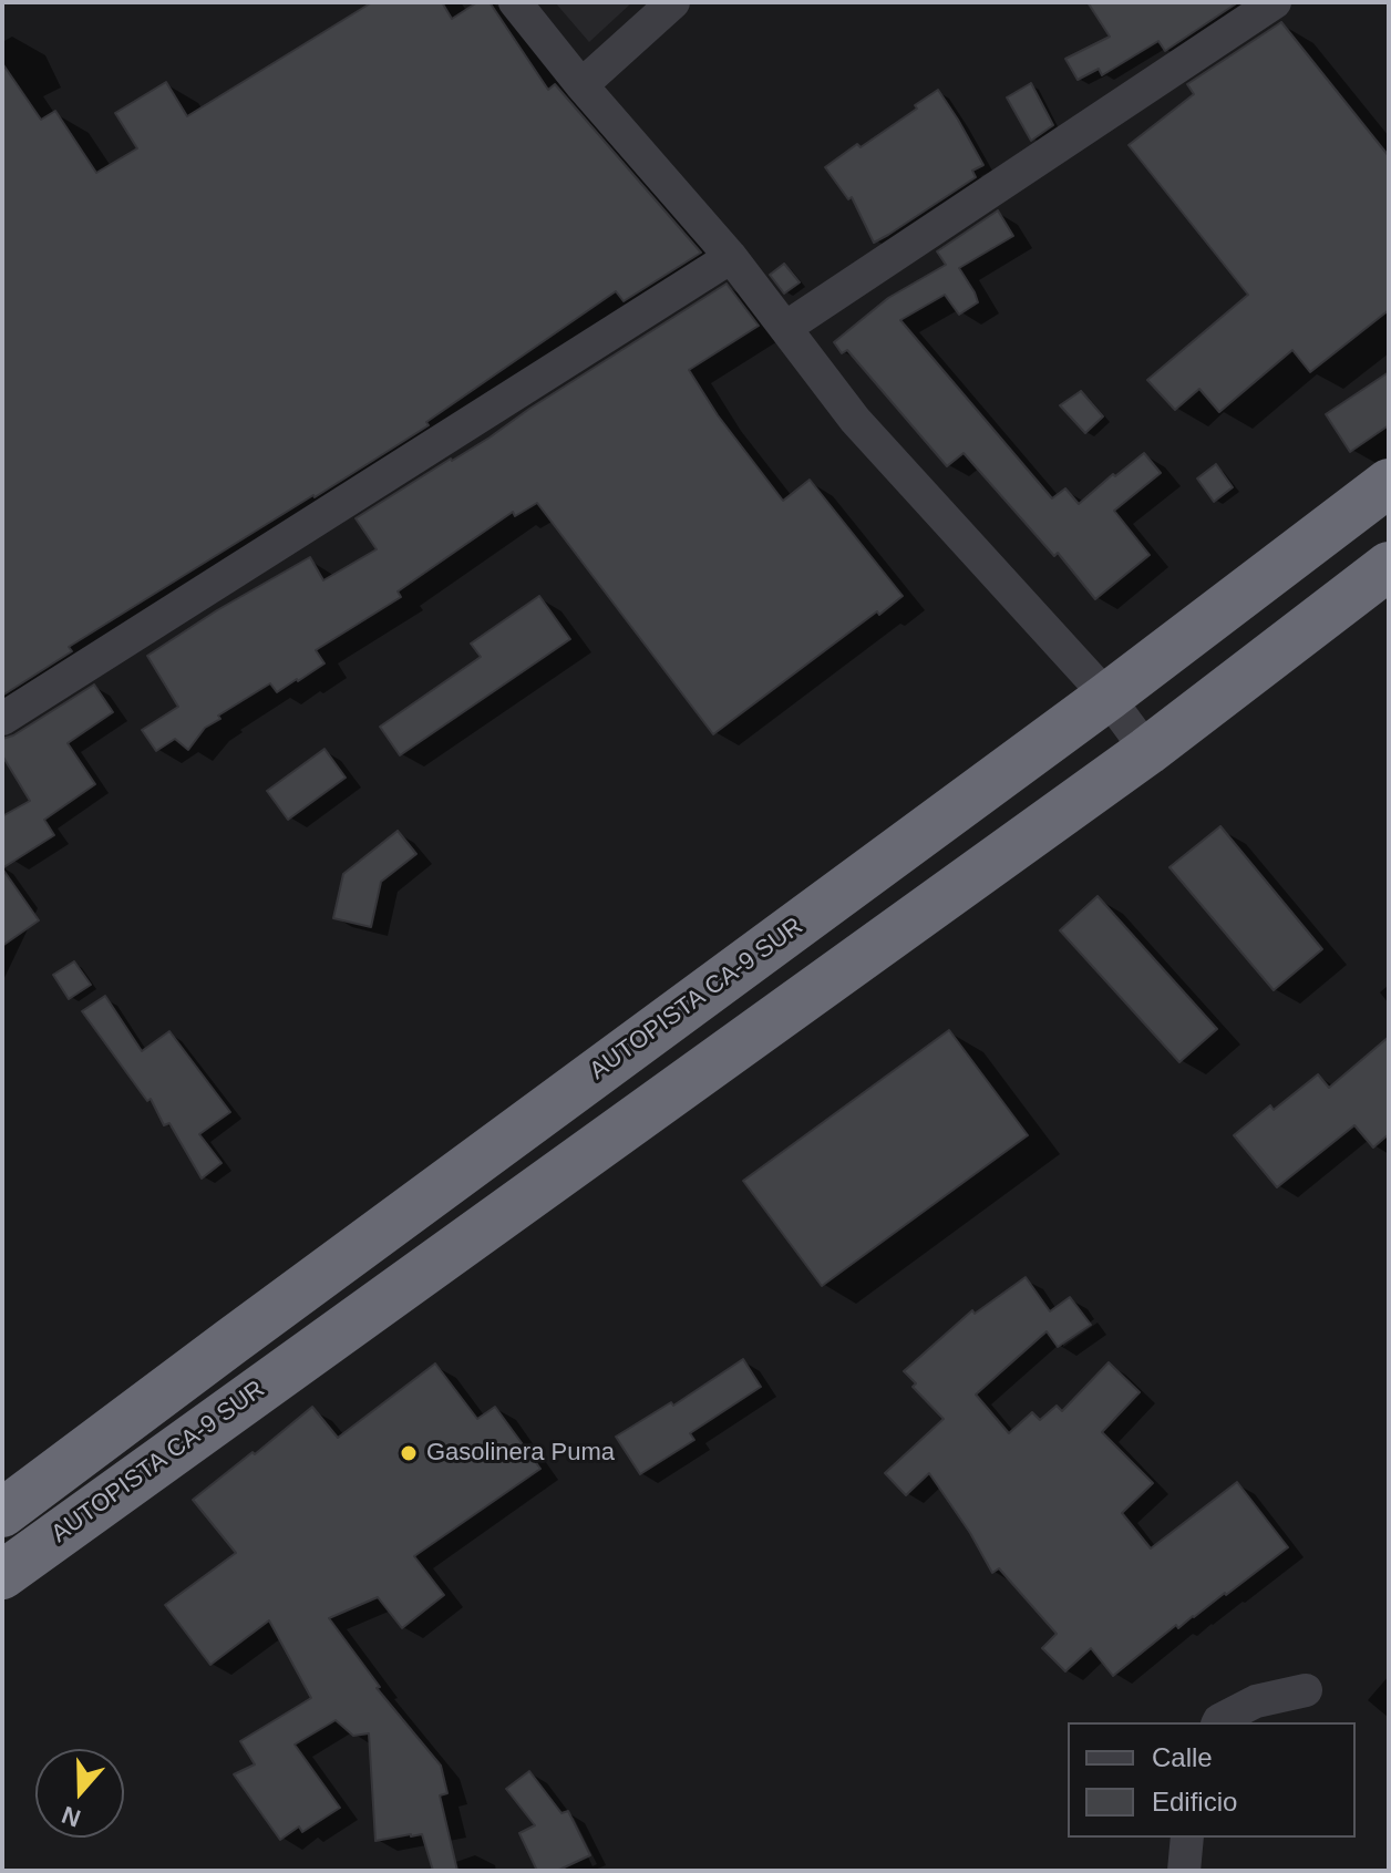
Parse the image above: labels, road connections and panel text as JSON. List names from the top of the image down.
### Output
{
  "streets": {
    "highway": ["AUTOPISTA CA-9 SUR"]
  },
  "places": ["Gasolinera Puma"],
  "legend": ["Calle", "Edificio"],
  "north": "bottom"
}
